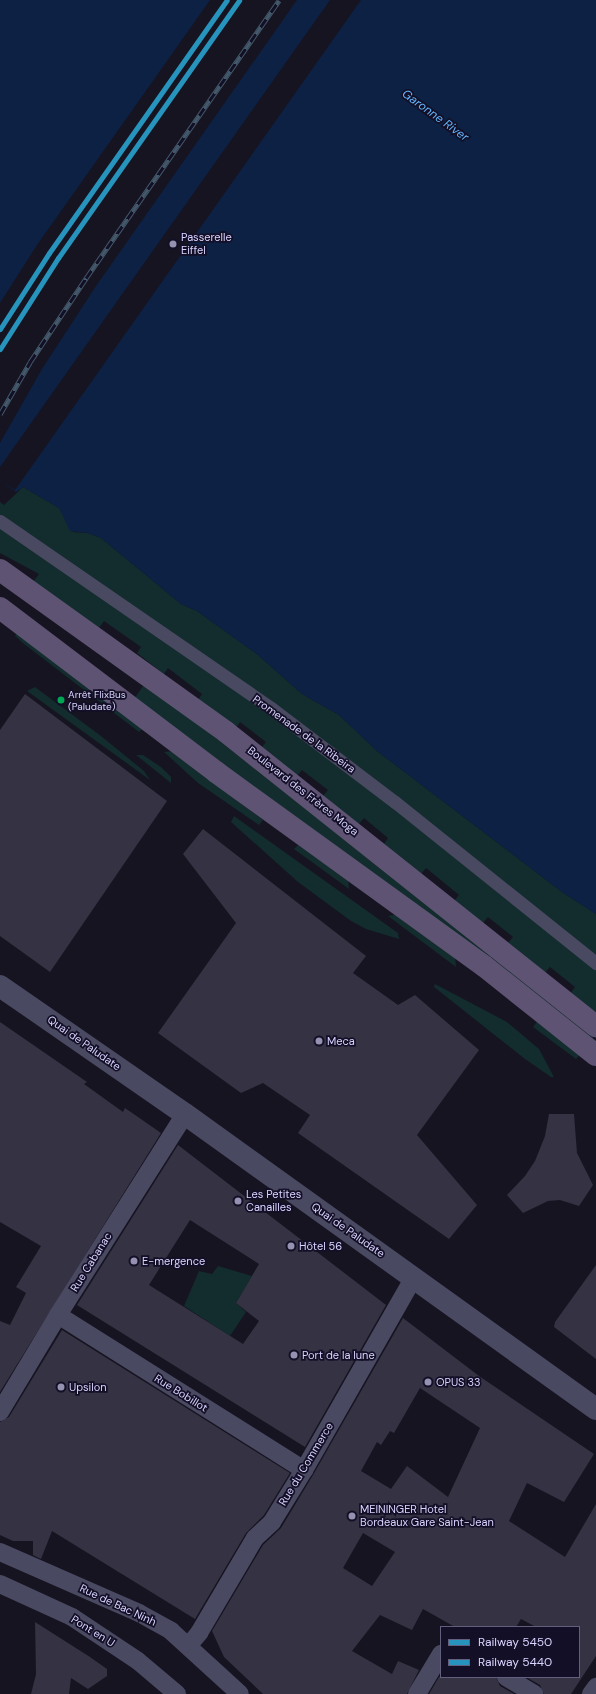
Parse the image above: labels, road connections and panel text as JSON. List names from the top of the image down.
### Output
{
  "streets": {
    "main road": ["Boulevard des Frères Moga"],
    "street": [
      "Promenade de la Ribeira",
      "Quai de Paludate",
      "Rue Cabanac",
      "Rue Bobillot",
      "Rue du Commerce",
      "Rue de Bac Ninh",
      "Pont en U"
    ]
  },
  "crossings": [
    ["Quai de Paludate", "Rue Cabanac"],
    ["Quai de Paludate", "Rue du Commerce"],
    ["Rue Cabanac", "Rue Bobillot"],
    ["Rue Bobillot", "Rue du Commerce"],
    ["Rue du Commerce", "Rue de Bac Ninh"]
  ],
  "water": ["Garonne River"],
  "places": [
    "Passerelle Eiffel",
    "Arrêt FlixBus (Paludate)",
    "Meca",
    "Les Petites Canailles",
    "Hôtel 56",
    "E-mergence",
    "Port de la lune",
    "OPUS 33",
    "Upsilon",
    "MEININGER Hotel Bordeaux Gare Saint-Jean"
  ],
  "lines": ["rail line 5450", "rail line 5440"],
  "legend": ["Railway 5450", "Railway 5440"]
}
